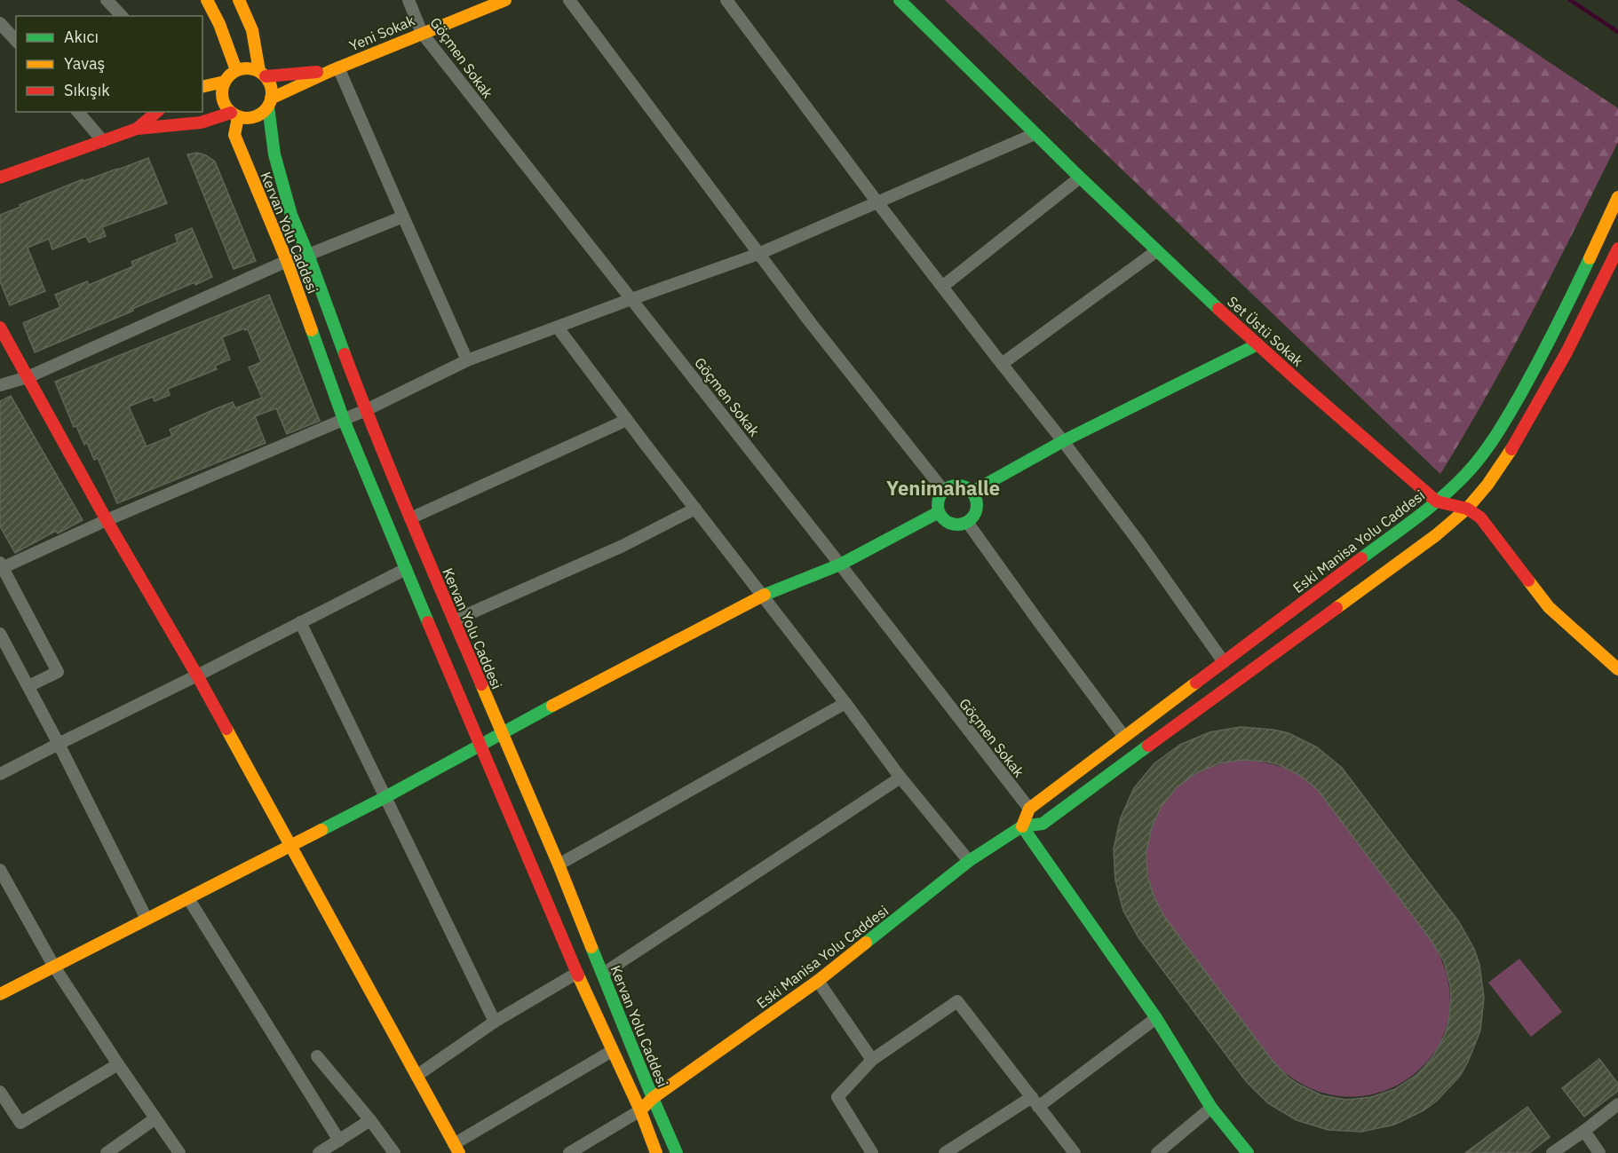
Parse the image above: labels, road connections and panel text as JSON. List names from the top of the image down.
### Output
{
  "streets": {
    "main road": [
      "Yeni Sokak",
      "Kervan Yolu Caddesi",
      "Set Üstü Sokak",
      "Eski Manisa Yolu Caddesi"
    ],
    "street": ["Göçmen Sokak"]
  },
  "crossings": [
    ["Yeni Sokak", "Göçmen Sokak"],
    ["Yeni Sokak", "Kervan Yolu Caddesi"],
    ["Göçmen Sokak", "Eski Manisa Yolu Caddesi"],
    ["Kervan Yolu Caddesi", "Eski Manisa Yolu Caddesi"],
    ["Set Üstü Sokak", "Eski Manisa Yolu Caddesi"]
  ],
  "districts": ["Yenimahalle"],
  "legend": ["Akıcı", "Yavaş", "Sıkışık"]
}
